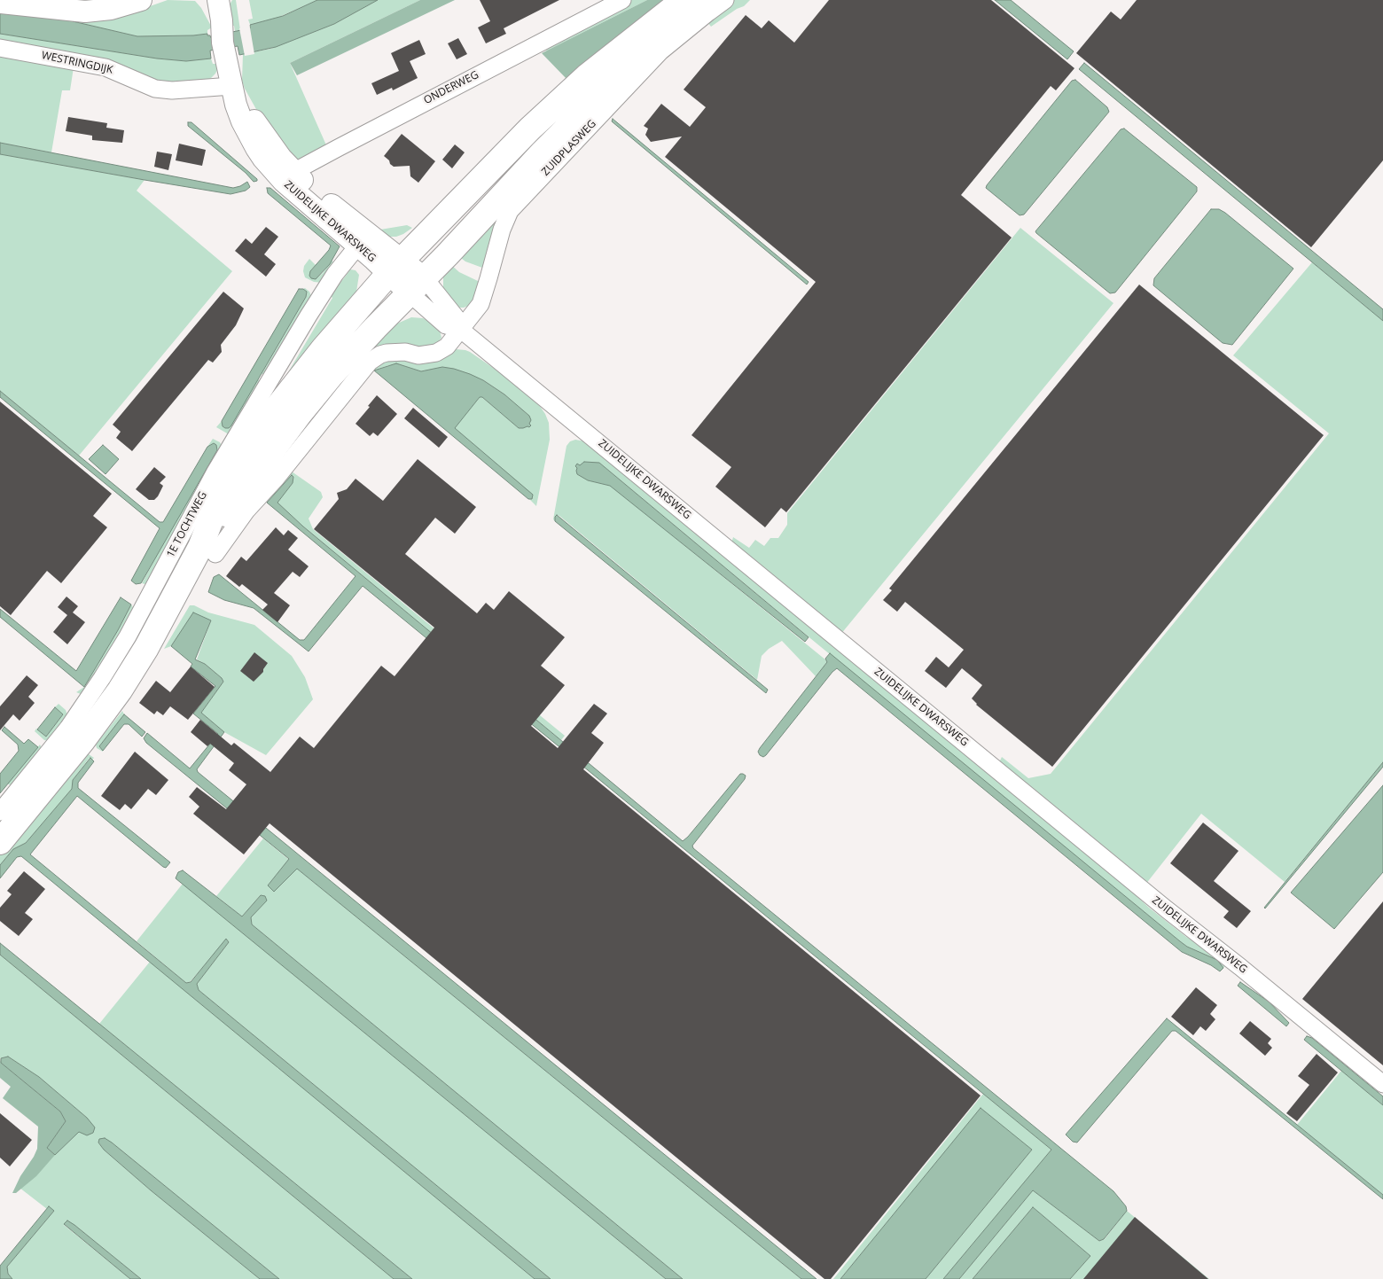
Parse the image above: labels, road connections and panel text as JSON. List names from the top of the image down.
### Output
{
  "streets": {
    "main road": ["ZUIDPLASWEG", "1E TOCHTWEG"],
    "street": ["WESTRINGDIJK", "ONDERWEG", "ZUIDELIJKE DWARSWEG"]
  },
  "crossings": [
    ["WESTRINGDIJK", "ZUIDELIJKE DWARSWEG"],
    ["ONDERWEG", "ZUIDELIJKE DWARSWEG"],
    ["ZUIDPLASWEG", "ZUIDELIJKE DWARSWEG"],
    ["ZUIDPLASWEG", "1E TOCHTWEG"],
    ["ZUIDELIJKE DWARSWEG", "1E TOCHTWEG"]
  ]
}
